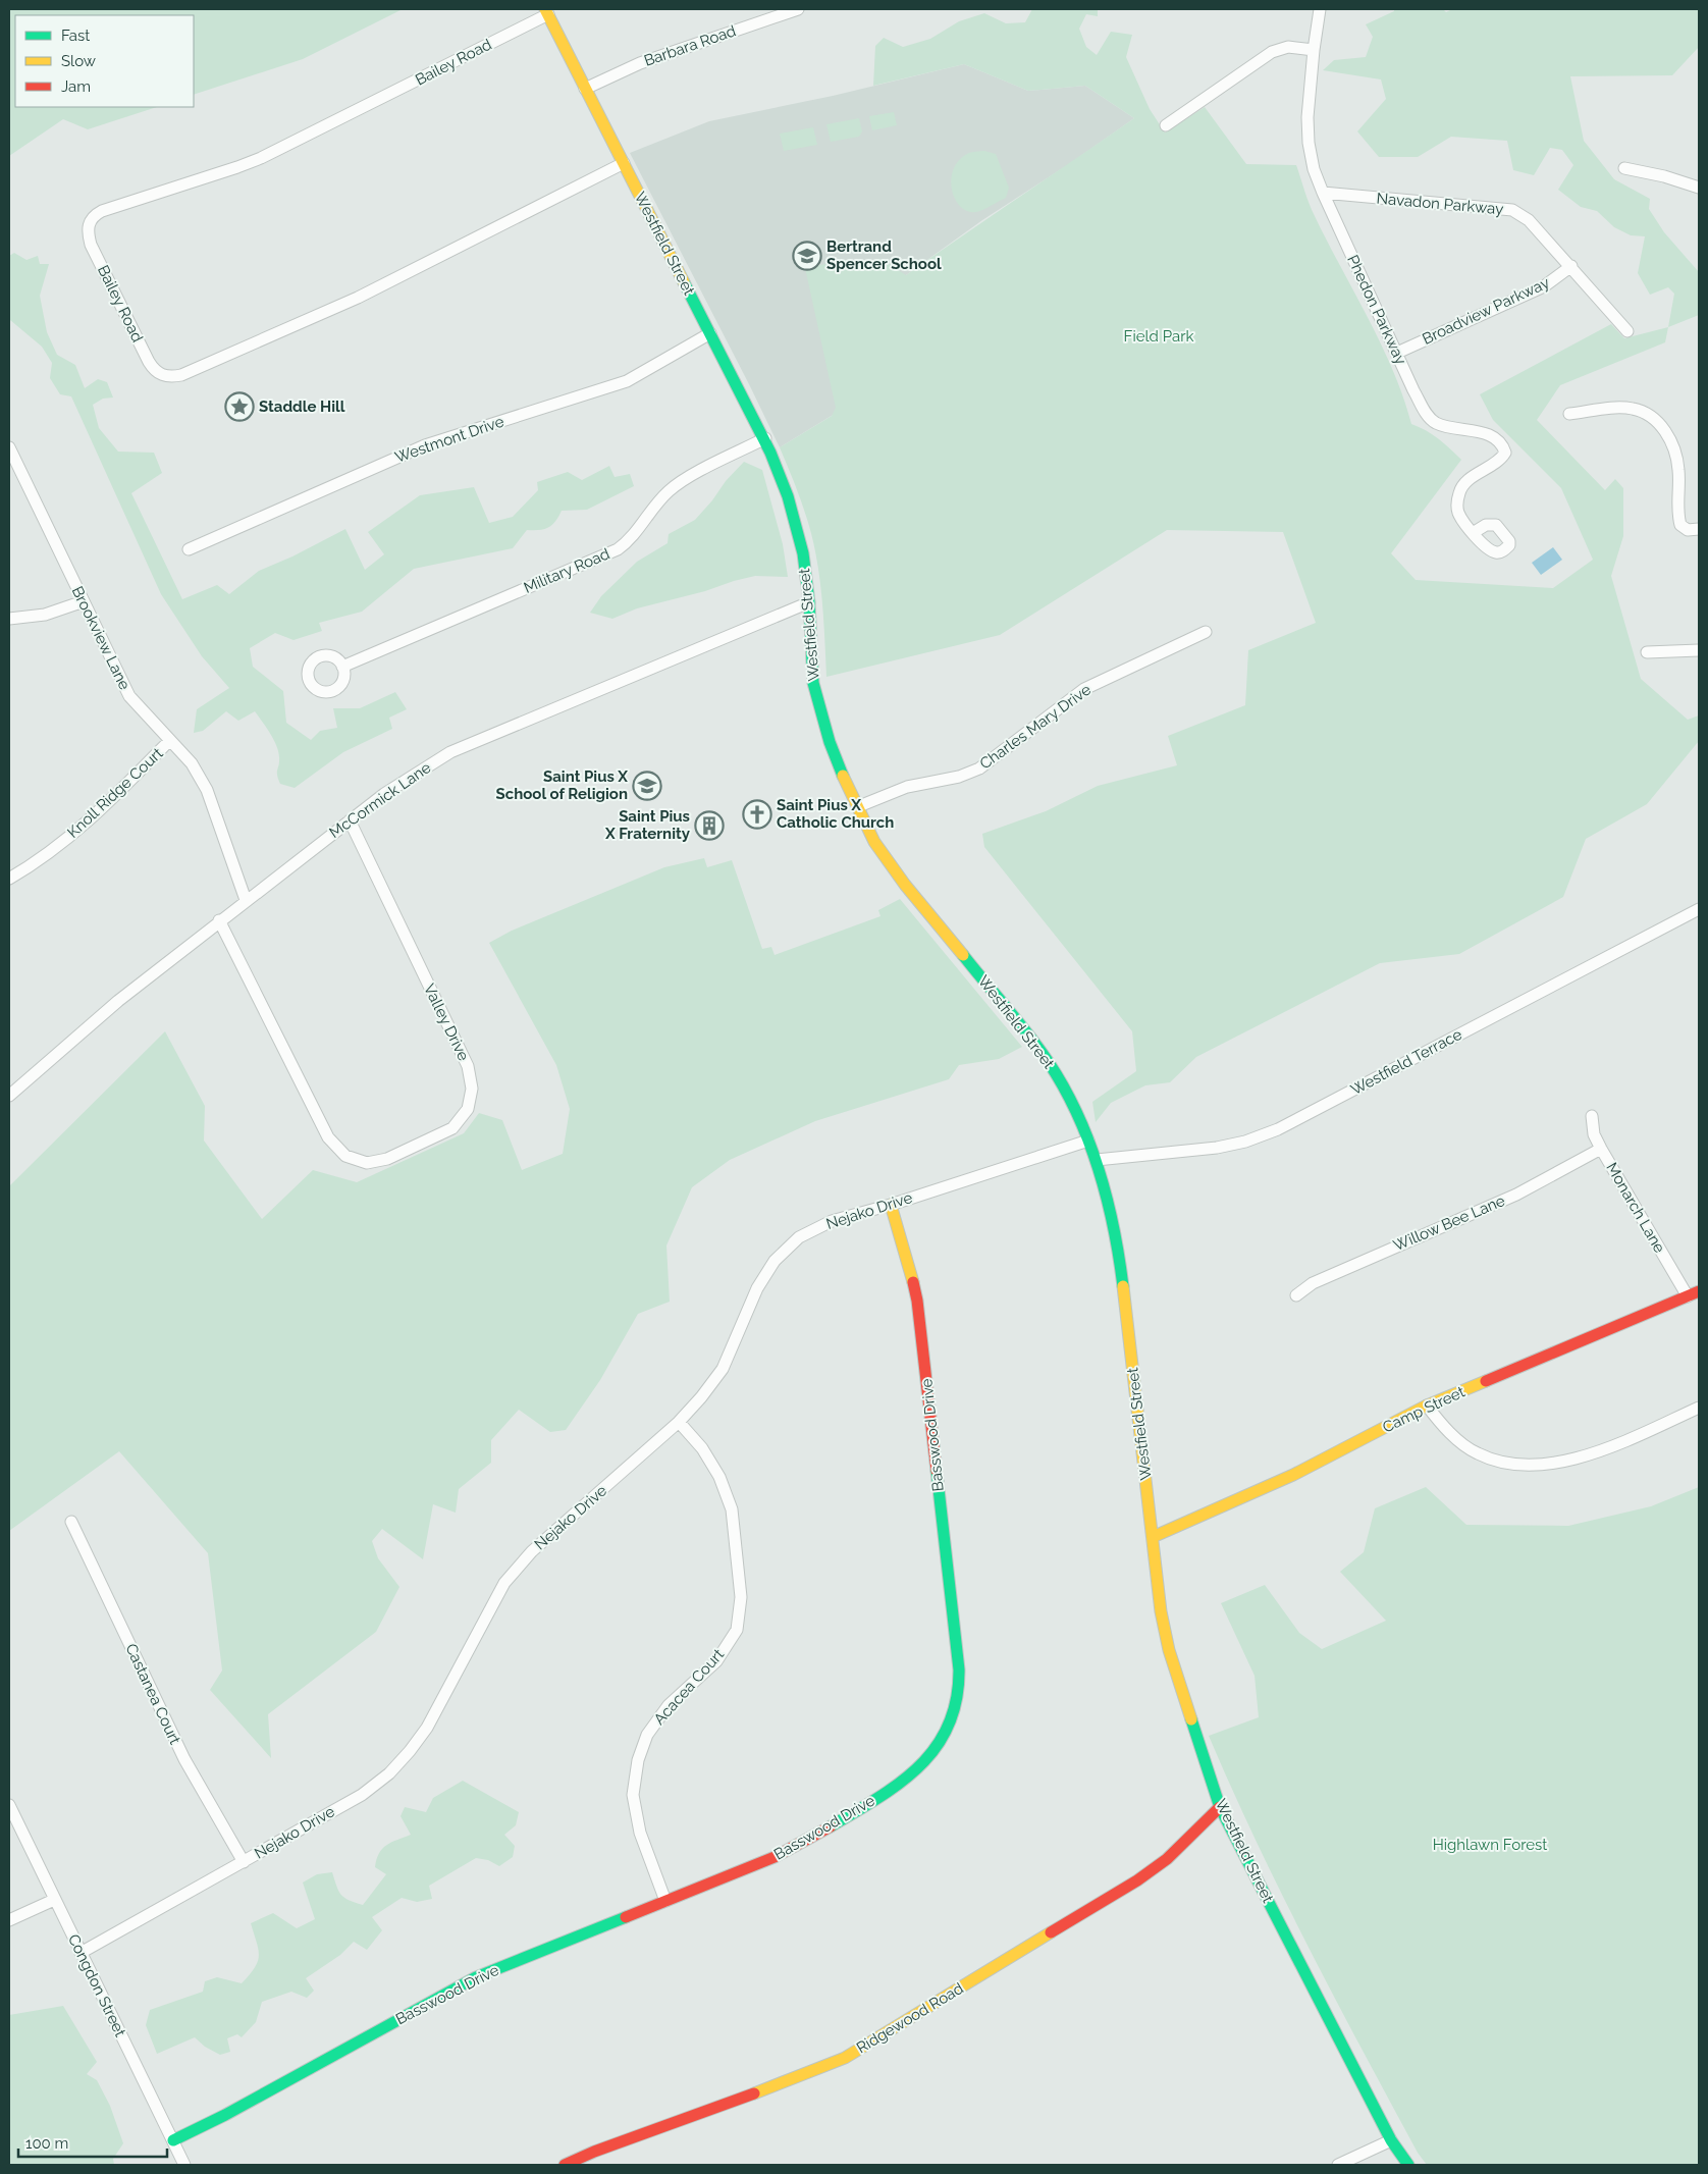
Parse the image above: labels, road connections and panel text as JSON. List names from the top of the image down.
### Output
{
  "streets": {
    "main road": [
      "Westfield Street",
      "Camp Street",
      "Basswood Drive",
      "Ridgewood Road"
    ],
    "street": [
      "Barbara Road",
      "Bailey Road",
      "Navadon Parkway",
      "Phedon Parkway",
      "Broadview Parkway",
      "Westmont Drive",
      "Military Road",
      "Brookview Lane",
      "Charles Mary Drive",
      "Knoll Ridge Court",
      "McCormick Lane",
      "Valley Drive",
      "Westfield Terrace",
      "Monarch Lane",
      "Nejako Drive",
      "Willow Bee Lane",
      "Acacea Court",
      "Castanea Court",
      "Congdon Street"
    ]
  },
  "crossings": [
    ["Barbara Road", "Westfield Street"],
    ["Bailey Road", "Westfield Street"],
    ["Navadon Parkway", "Phedon Parkway"],
    ["Navadon Parkway", "Broadview Parkway"],
    ["Westfield Street", "Westmont Drive"],
    ["Westfield Street", "Military Road"],
    ["Westfield Street", "Charles Mary Drive"],
    ["Westfield Street", "McCormick Lane"],
    ["Westfield Street", "Westfield Terrace"],
    ["Westfield Street", "Nejako Drive"],
    ["Westfield Street", "Camp Street"],
    ["Westfield Street", "Ridgewood Road"],
    ["Phedon Parkway", "Broadview Parkway"],
    ["Brookview Lane", "Knoll Ridge Court"],
    ["Brookview Lane", "McCormick Lane"],
    ["McCormick Lane", "Valley Drive"],
    ["Monarch Lane", "Willow Bee Lane"],
    ["Monarch Lane", "Camp Street"],
    ["Nejako Drive", "Basswood Drive"],
    ["Nejako Drive", "Acacea Court"],
    ["Nejako Drive", "Castanea Court"],
    ["Nejako Drive", "Congdon Street"],
    ["Basswood Drive", "Acacea Court"],
    ["Basswood Drive", "Congdon Street"]
  ],
  "parks": ["Field Park", "Highlawn Forest"],
  "places": {
    "school or university": ["Bertrand Spencer School", "Saint Pius X School of Religion"],
    "place": ["Staddle Hill"],
    "church": ["Saint Pius X Catholic Church"],
    "building": ["Saint Pius X Fraternity"]
  },
  "legend": ["Fast", "Slow", "Jam"],
  "scale_bar": "100 m"
}
